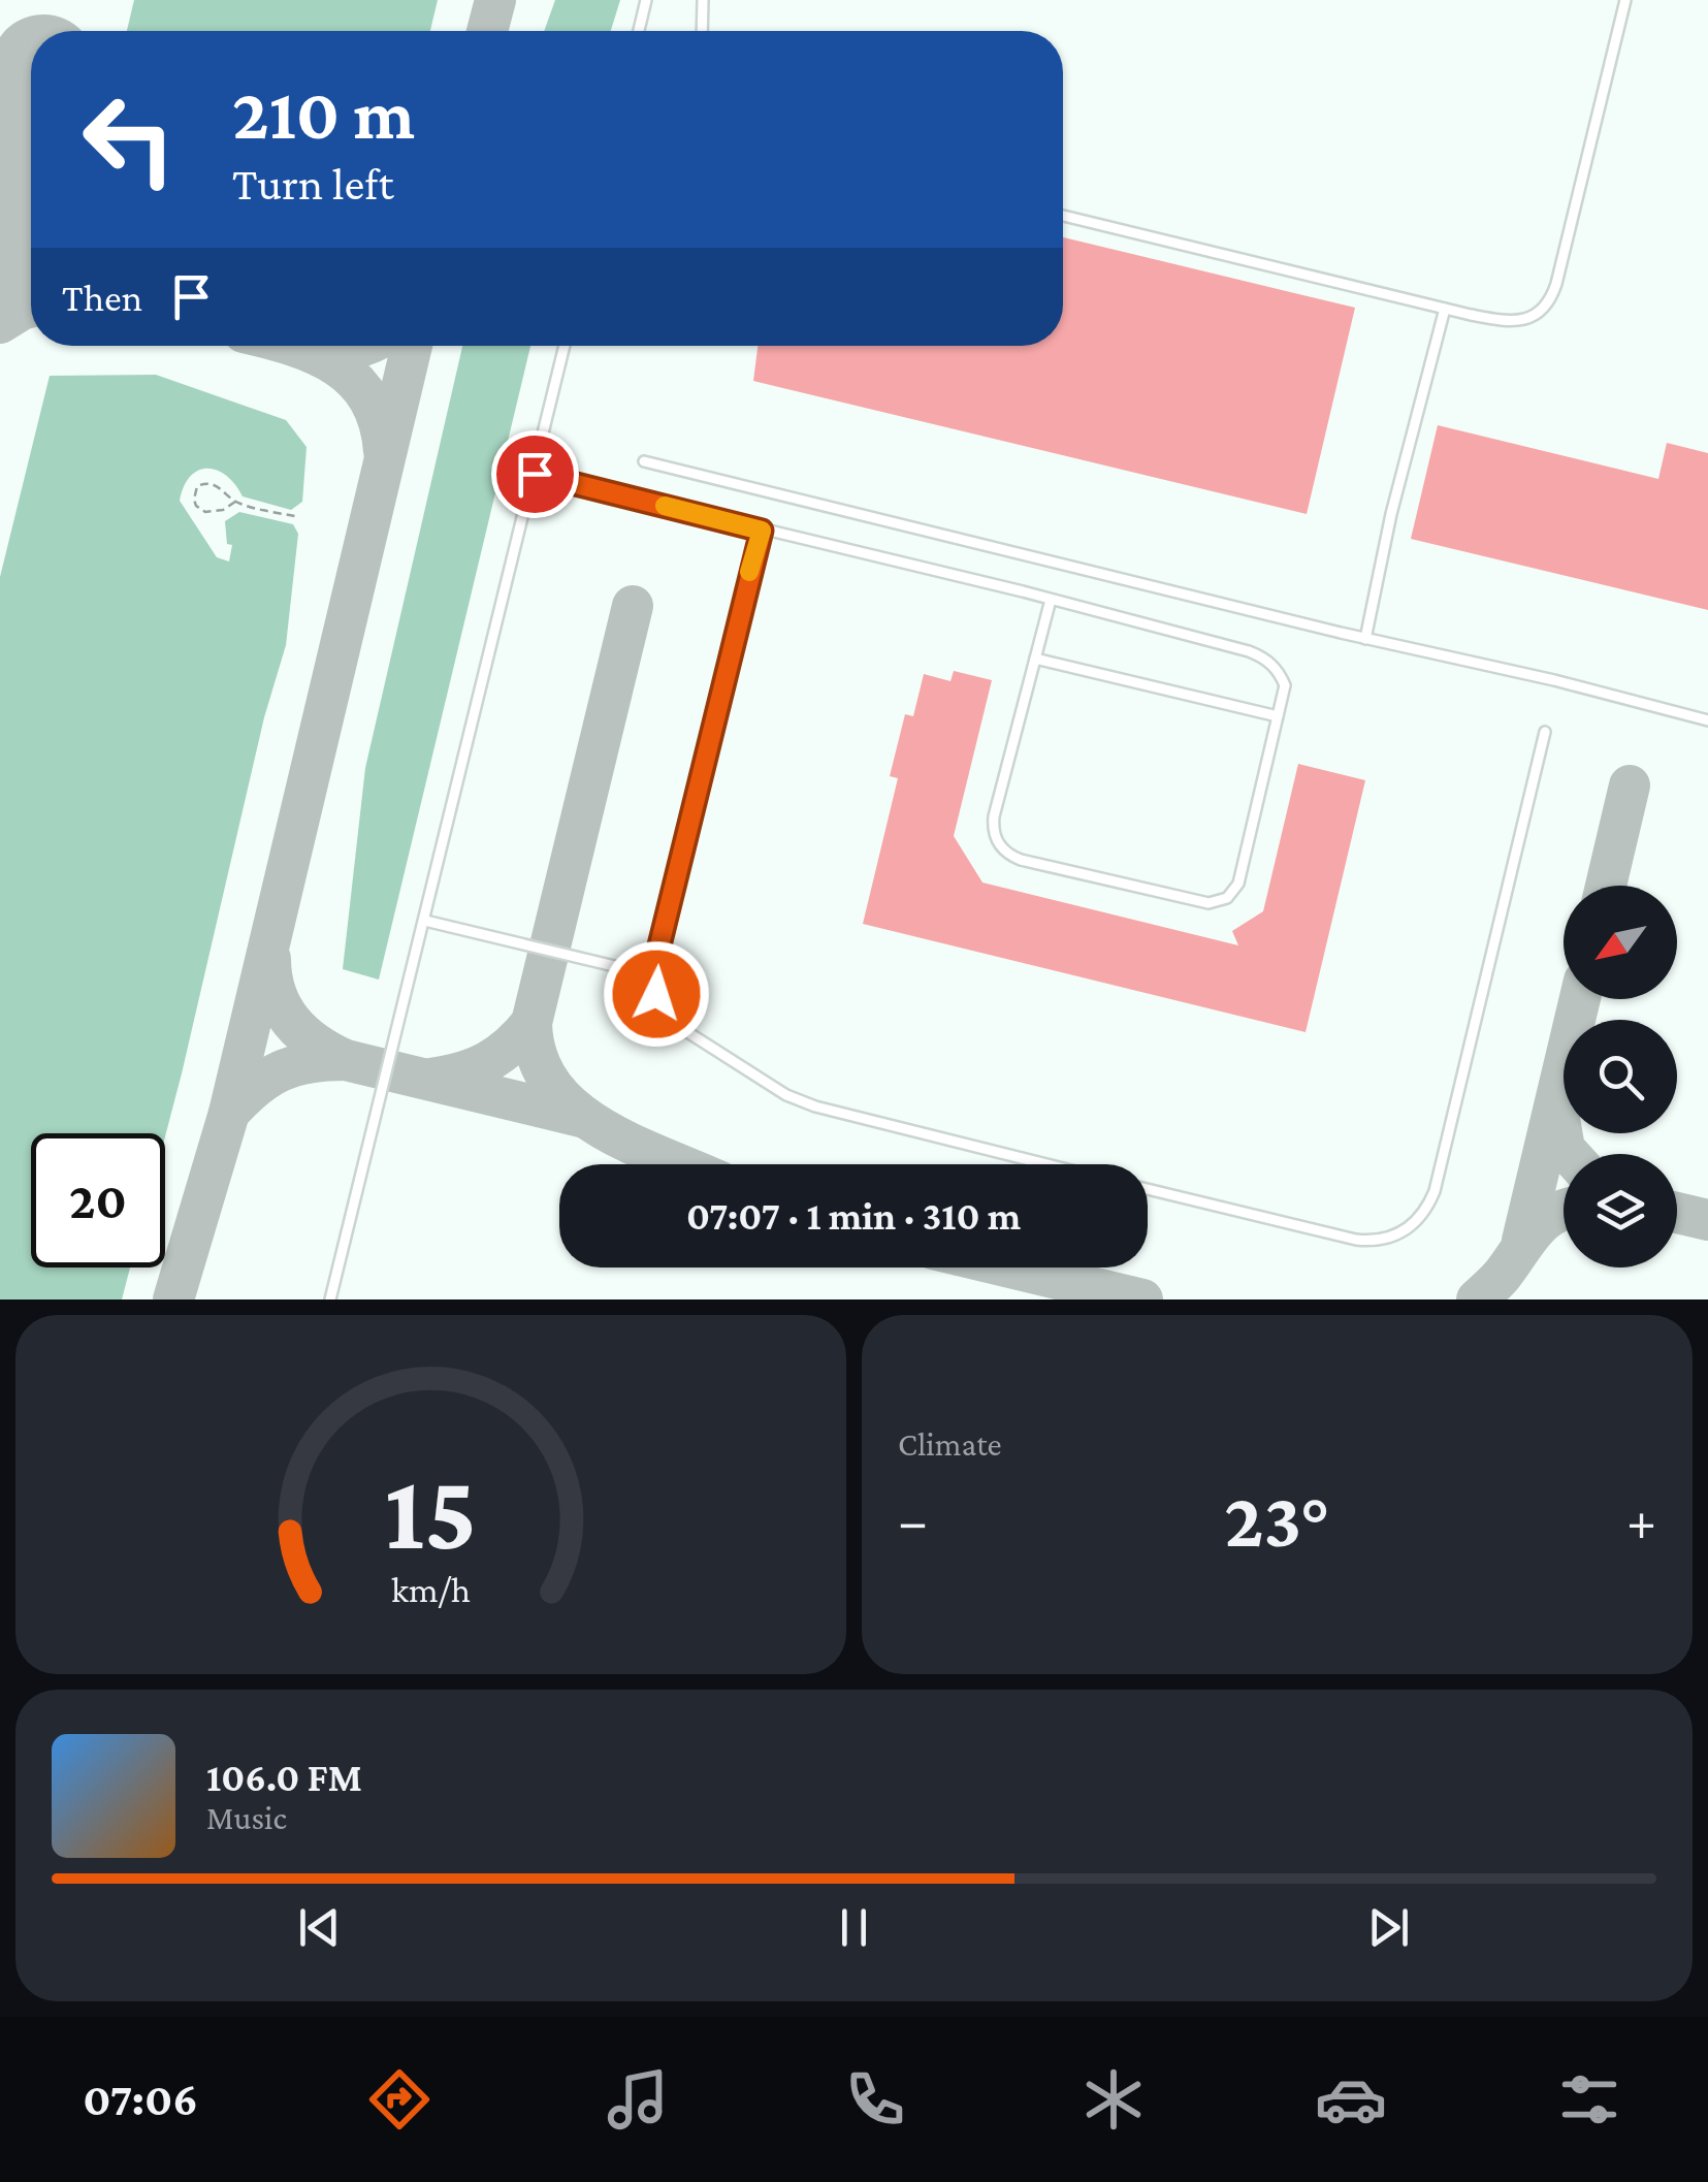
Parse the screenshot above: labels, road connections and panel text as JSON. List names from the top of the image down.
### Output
{
  "north": "bottom left",
  "page": {
    "turn": ["210 m", "Turn left"],
    "then": "Then",
    "limit": "20",
    "trip": "07:07 · 1 min · 310 m",
    "tile": "Climate",
    "heat": ["−", "23°", "+"],
    "song": ["106.0 FM", "Music"],
    "tabs": "07:06",
    "gauge": ["15", "km/h"]
  }
}
